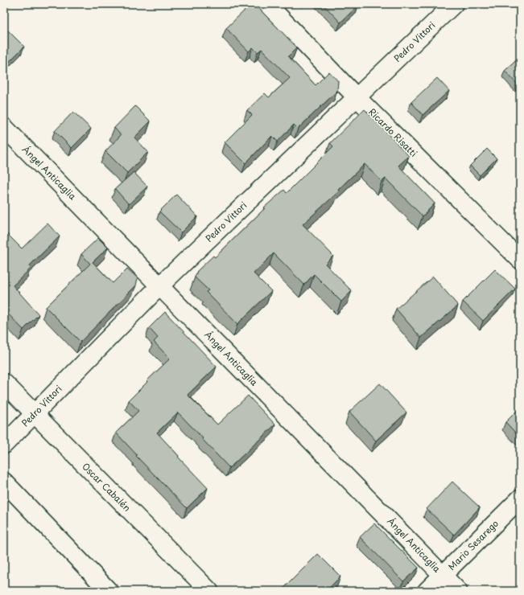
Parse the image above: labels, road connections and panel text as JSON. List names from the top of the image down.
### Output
{
  "streets": {
    "street": [
      "Pedro Vittori",
      "Ricardo Risatti",
      "Ángel Anticaglia",
      "Oscar Cabalén",
      "Mario Sesarego"
    ]
  },
  "crossings": [
    ["Pedro Vittori", "Ricardo Risatti"],
    ["Pedro Vittori", "Ángel Anticaglia"],
    ["Pedro Vittori", "Oscar Cabalén"],
    ["Ángel Anticaglia", "Mario Sesarego"]
  ]
}
